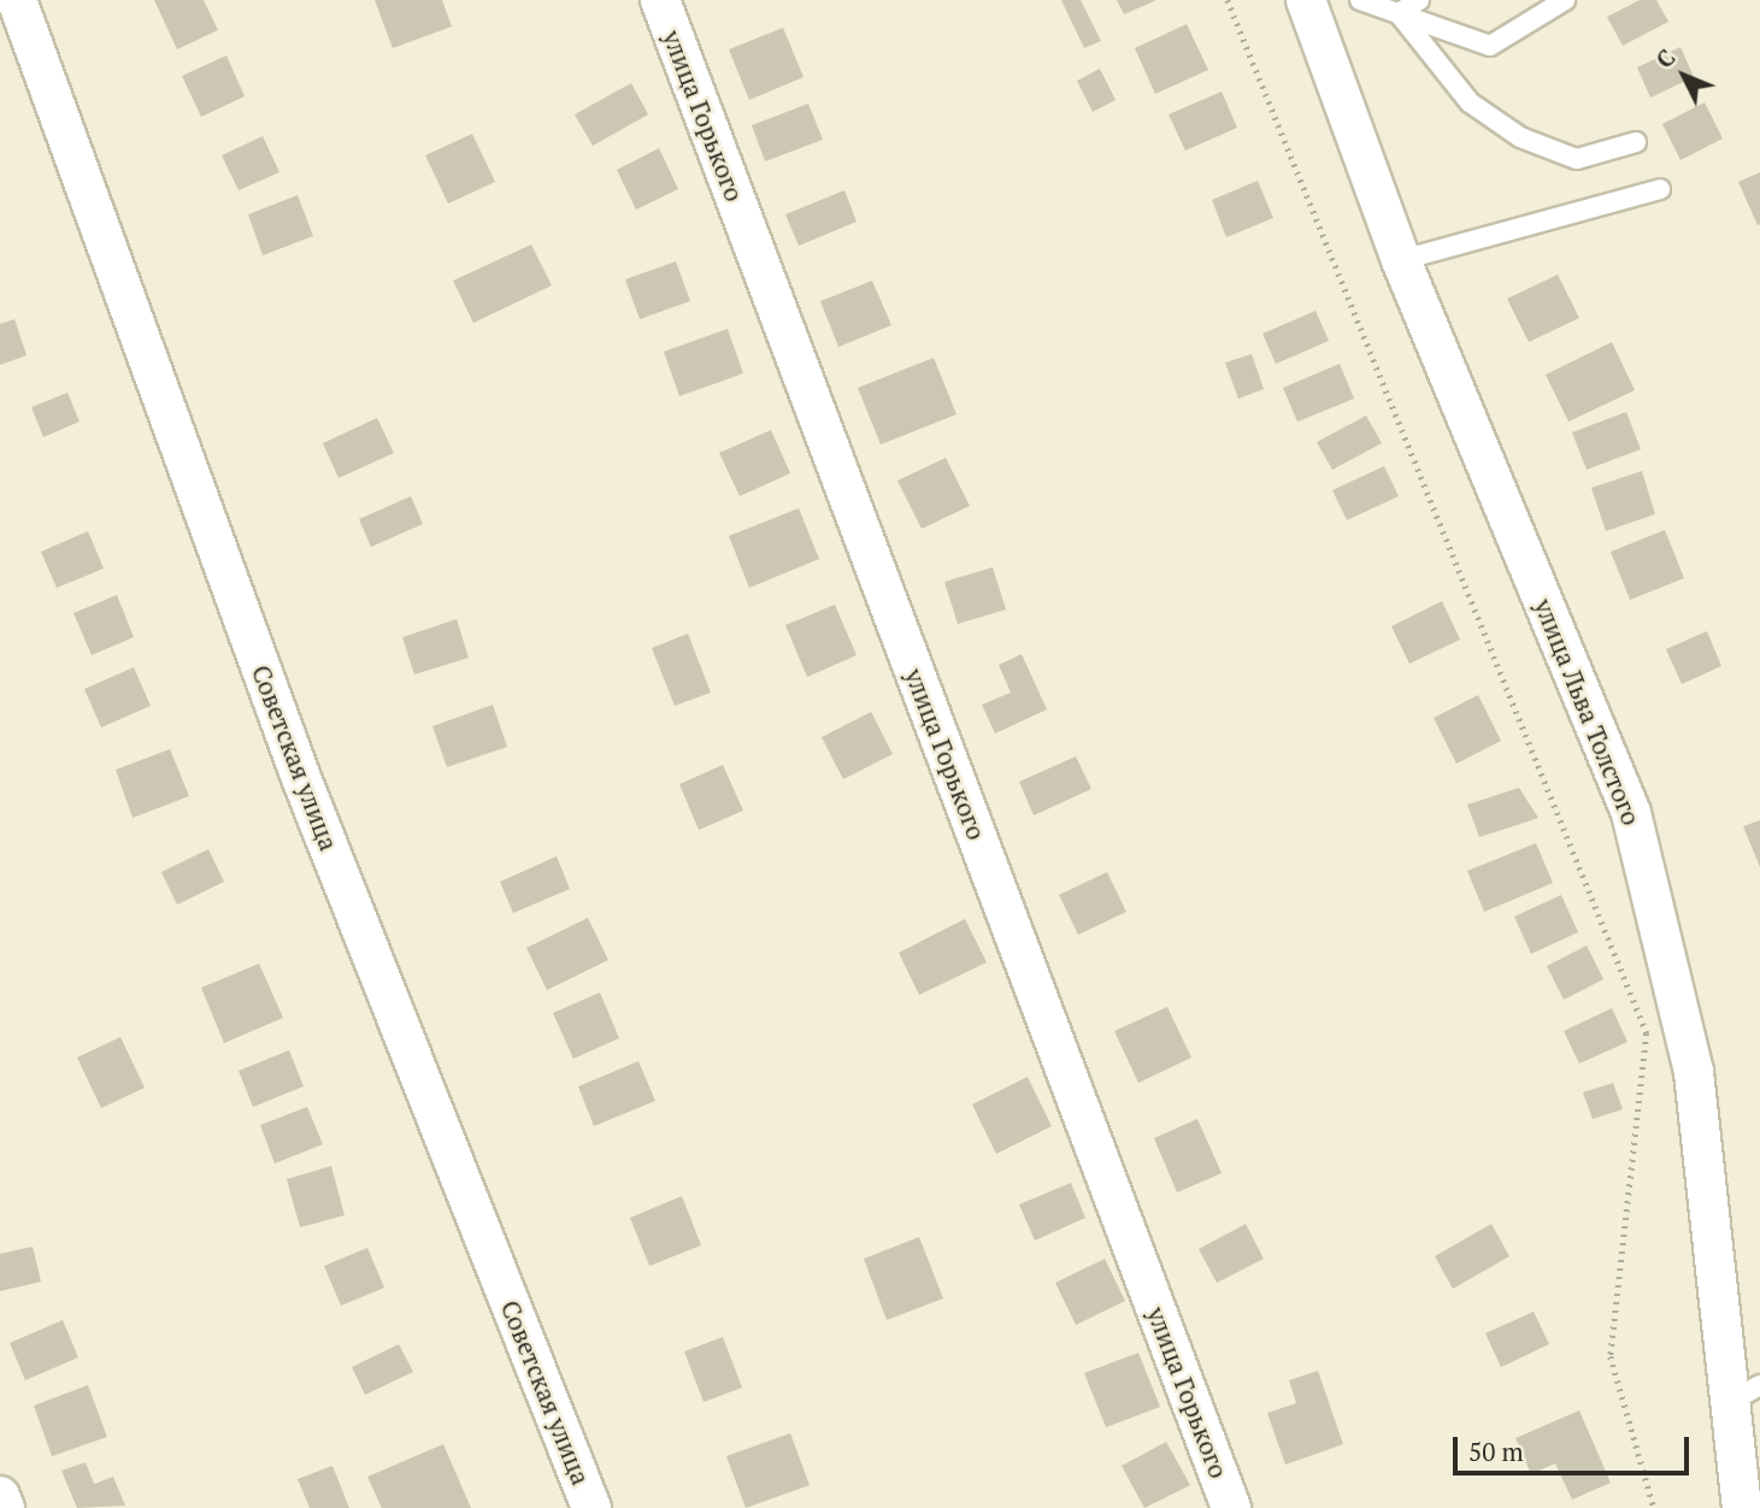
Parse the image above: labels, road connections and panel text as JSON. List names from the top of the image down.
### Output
{
  "streets": {
    "street": ["улица Горького", "улица Льва Толстого", "Советская улица"]
  },
  "scale_bar": "50 m",
  "north": "top left"
}
